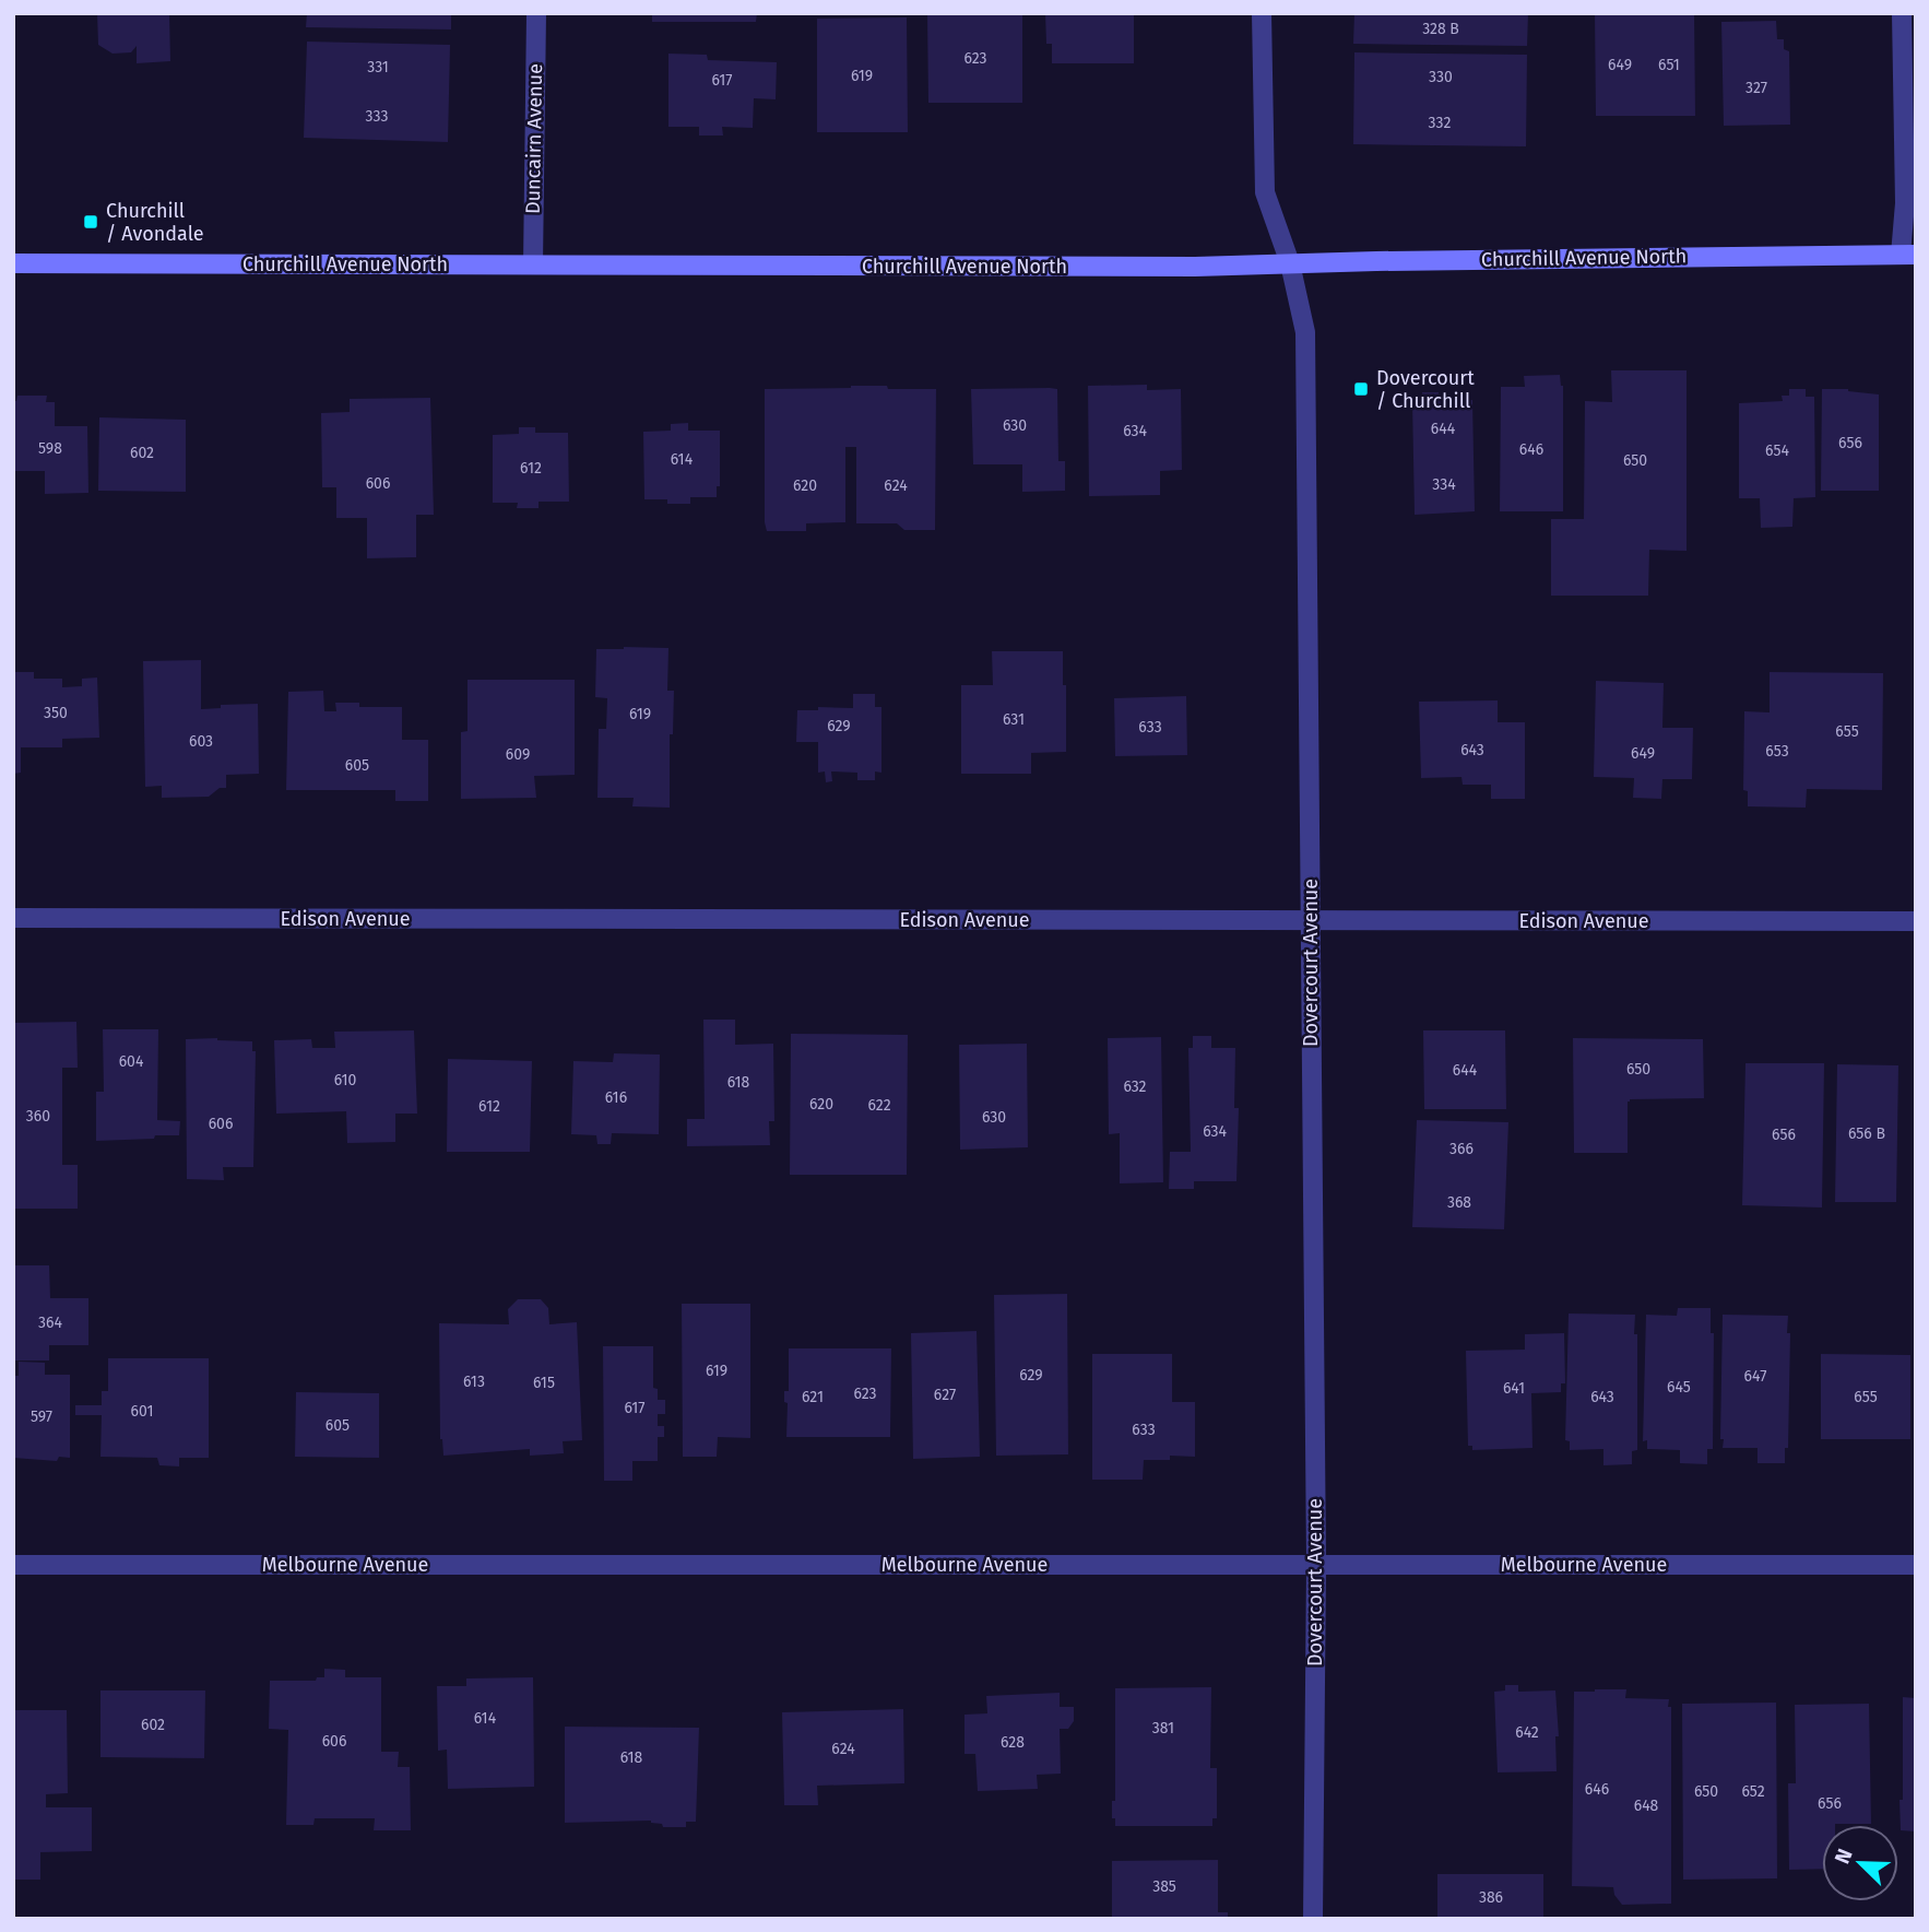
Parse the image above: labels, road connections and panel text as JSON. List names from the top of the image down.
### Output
{
  "streets": {
    "main road": ["Churchill Avenue North"],
    "street": [
      "Duncairn Avenue",
      "Edison Avenue",
      "Dovercourt Avenue",
      "Melbourne Avenue"
    ]
  },
  "crossings": [
    ["Duncairn Avenue", "Churchill Avenue North"],
    ["Churchill Avenue North", "Dovercourt Avenue"],
    ["Edison Avenue", "Dovercourt Avenue"],
    ["Dovercourt Avenue", "Melbourne Avenue"]
  ],
  "places": {
    "transit": ["Churchill / Avondale", "Dovercourt / Churchill"]
  },
  "house_numbers": [
    "328 B",
    "623",
    "649",
    "651",
    "331",
    "619",
    "330",
    "617",
    "327",
    "333",
    "332",
    "630",
    "644",
    "634",
    "656",
    "598",
    "646",
    "654",
    "602",
    "614",
    "650",
    "612",
    "606",
    "334",
    "620",
    "624",
    "350",
    "619",
    "631",
    "629",
    "633",
    "655",
    "603",
    "643",
    "653",
    "649",
    "609",
    "605",
    "604",
    "650",
    "644",
    "610",
    "618",
    "632",
    "616",
    "620",
    "622",
    "612",
    "360",
    "630",
    "606",
    "634",
    "656 B",
    "656",
    "366",
    "368",
    "364",
    "619",
    "629",
    "647",
    "613",
    "615",
    "645",
    "641",
    "623",
    "627",
    "621",
    "643",
    "655",
    "617",
    "601",
    "597",
    "605",
    "633",
    "614",
    "602",
    "381",
    "642",
    "606",
    "628",
    "624",
    "618",
    "646",
    "650",
    "652",
    "656",
    "648",
    "385",
    "386"
  ],
  "north": "top left"
}
